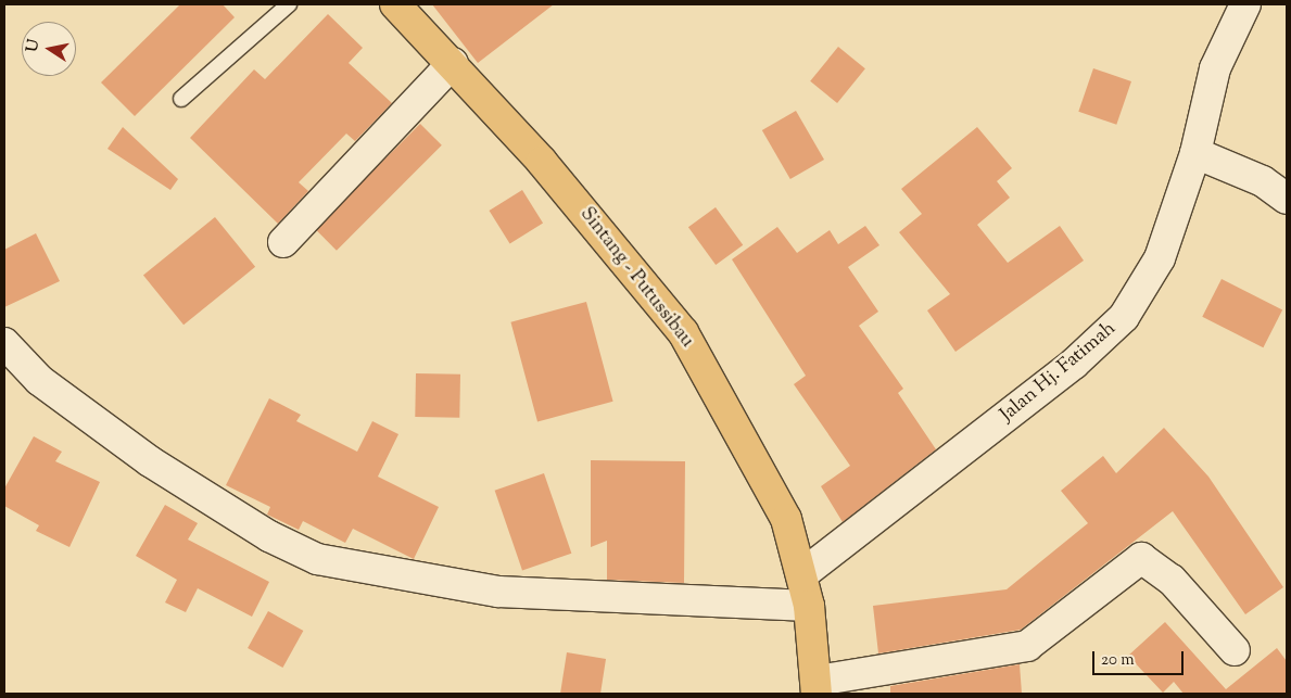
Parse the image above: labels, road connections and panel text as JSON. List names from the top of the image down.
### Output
{
  "streets": {
    "highway": ["Sintang - Putussibau"],
    "street": ["Jalan Hj. Fatimah"]
  },
  "crossings": [
    ["Sintang - Putussibau", "Jalan Hj. Fatimah"]
  ],
  "scale_bar": "20 m",
  "north": "left"
}
